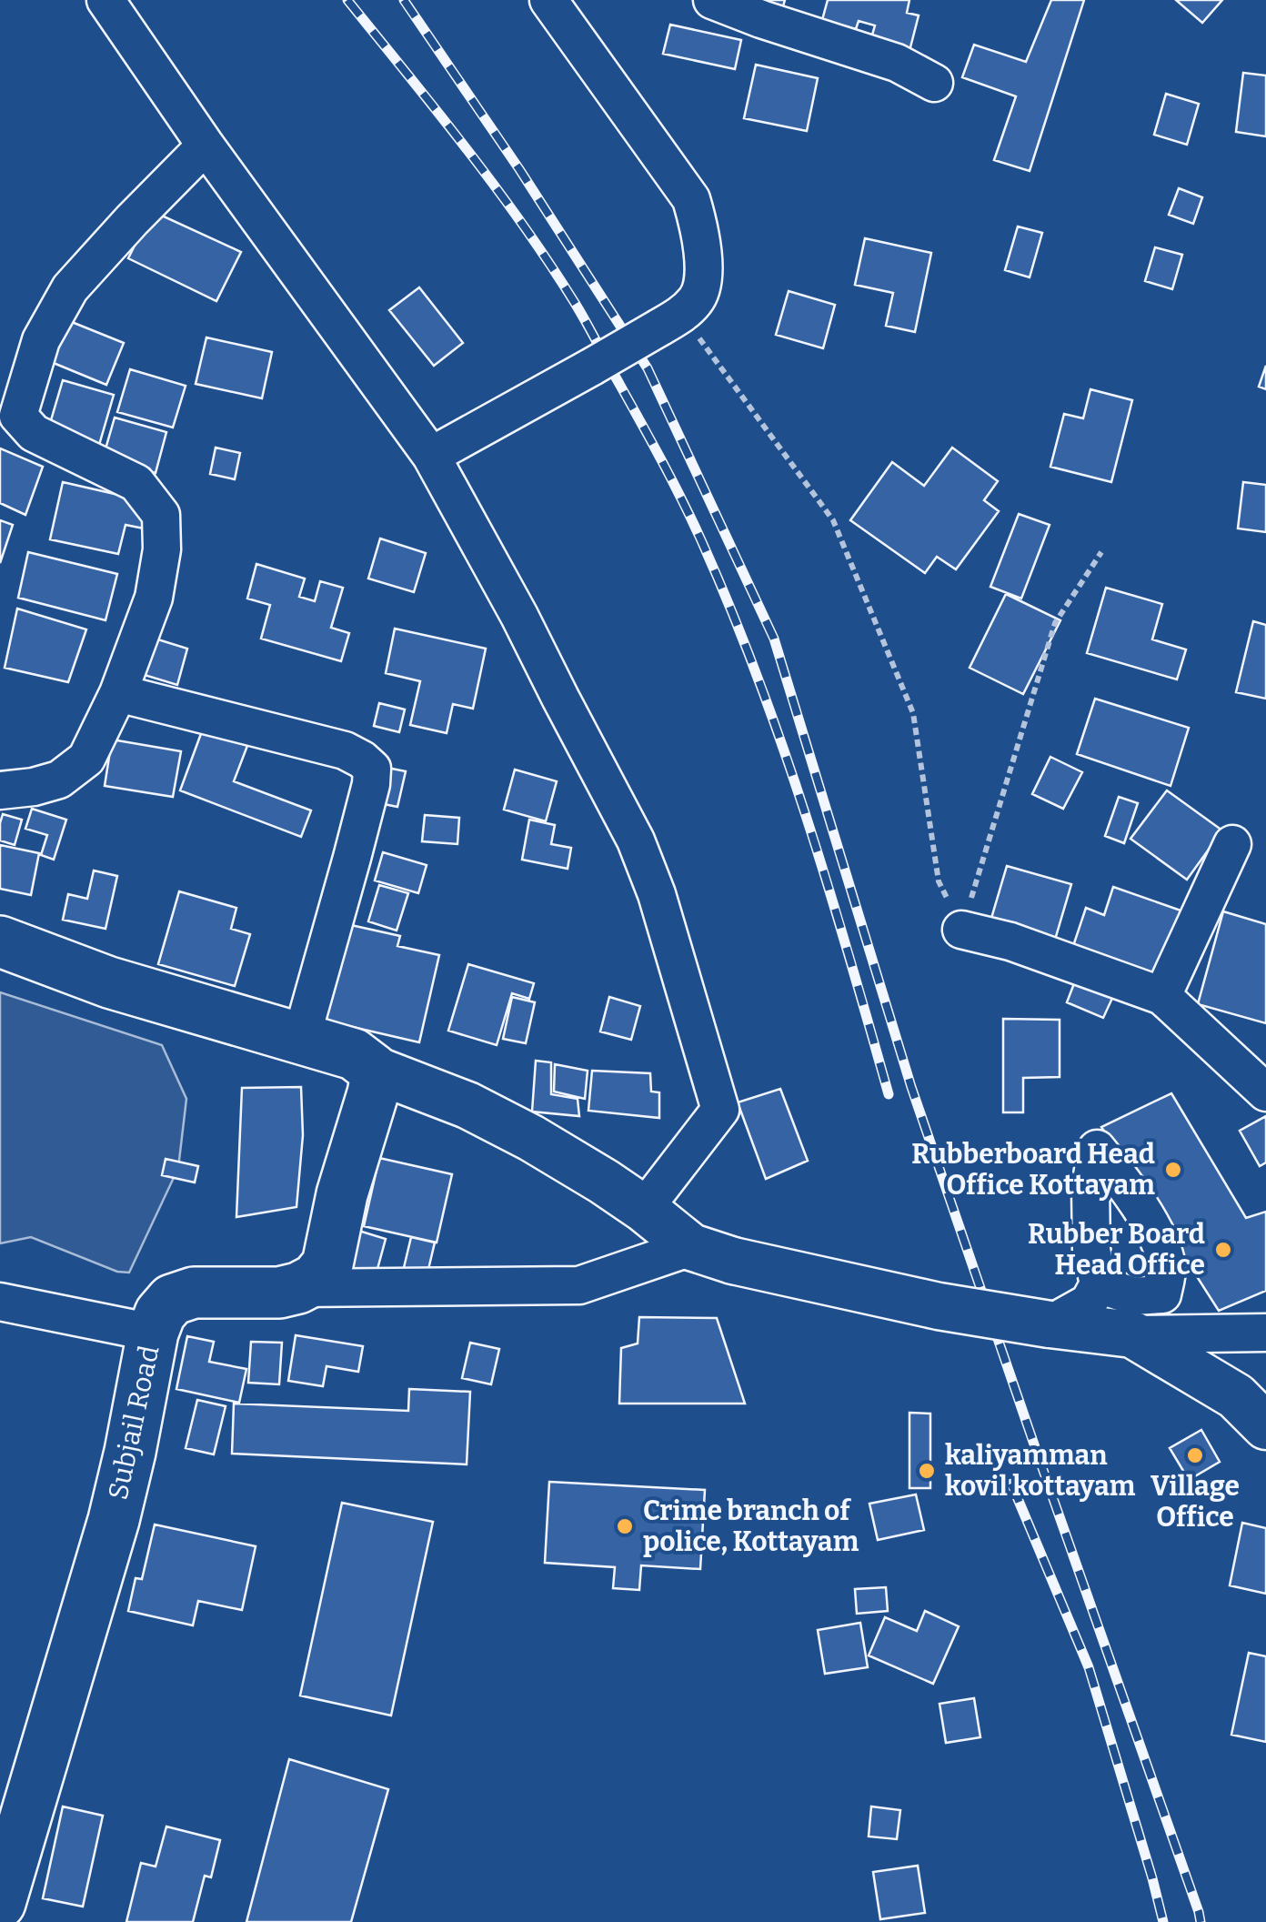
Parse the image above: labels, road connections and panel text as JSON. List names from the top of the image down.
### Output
{
  "streets": {
    "highway": ["Subjail Road"]
  },
  "places": [
    "Rubberboard Head Office Kottayam",
    "Rubber Board Head Office",
    "Village Office",
    "kaliyamman kovil kottayam",
    "Crime branch of police, Kottayam"
  ]
}
